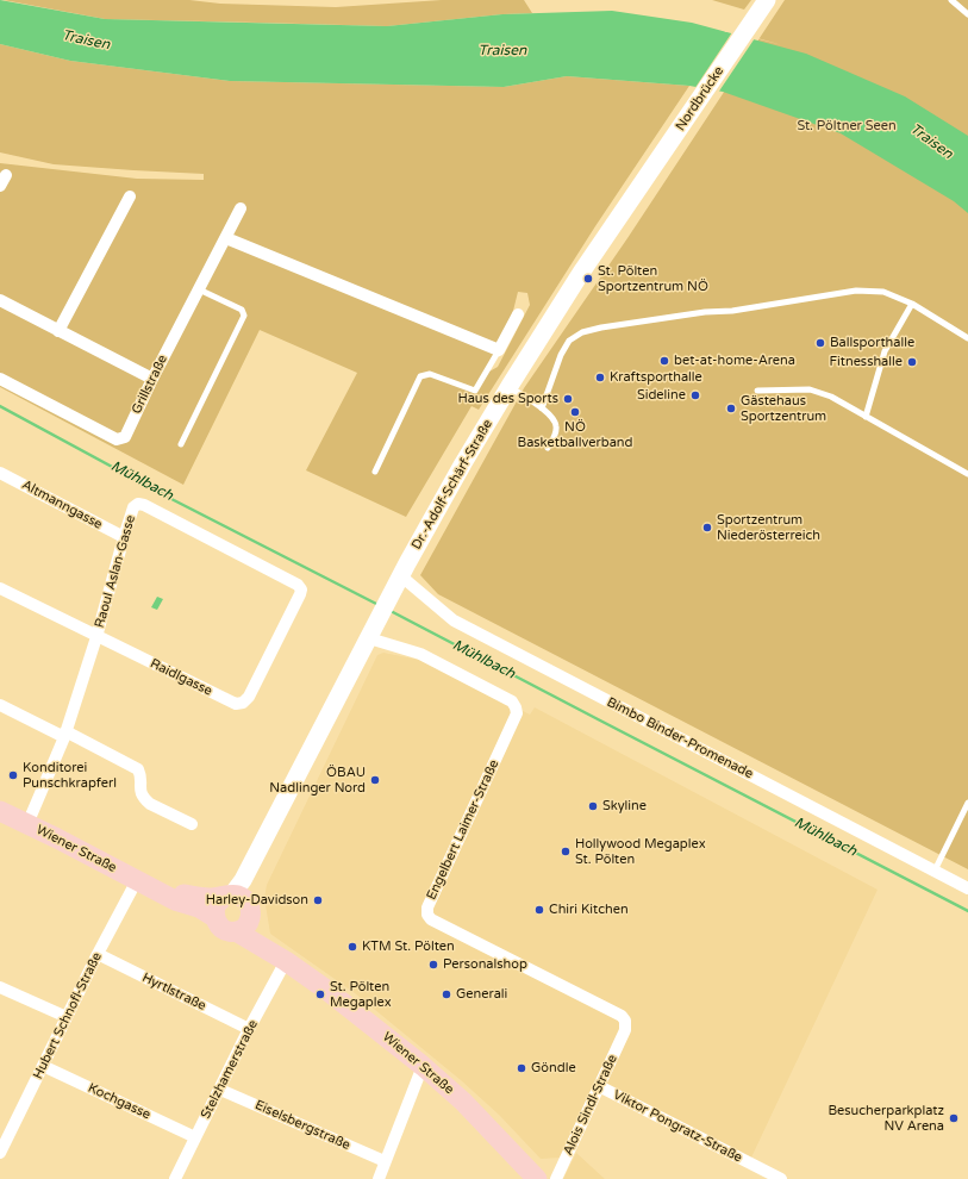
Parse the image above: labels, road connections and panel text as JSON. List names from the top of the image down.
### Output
{
  "streets": {
    "main road": ["Wiener Straße"],
    "street": [
      "Nordbrücke",
      "Grillstraße",
      "Dr.-Adolf-Schärf-Straße",
      "Altmanngasse",
      "Raoul Aslan-Gasse",
      "Raidlgasse",
      "Bimbo Binder-Promenade",
      "Engelbert Laimer-Straße",
      "Hyrtlstraße",
      "Hubert Schnofl-Straße",
      "Stelzhamerstraße",
      "Kochgasse",
      "Alois Sindl-Straße",
      "Eiselsbergstraße",
      "Viktor Pongratz-Straße"
    ]
  },
  "crossings": [
    ["Nordbrücke", "Dr.-Adolf-Schärf-Straße"],
    ["Dr.-Adolf-Schärf-Straße", "Bimbo Binder-Promenade"],
    ["Dr.-Adolf-Schärf-Straße", "Engelbert Laimer-Straße"],
    ["Dr.-Adolf-Schärf-Straße", "Wiener Straße"],
    ["Altmanngasse", "Raoul Aslan-Gasse"],
    ["Raoul Aslan-Gasse", "Raidlgasse"],
    ["Raoul Aslan-Gasse", "Wiener Straße"],
    ["Engelbert Laimer-Straße", "Alois Sindl-Straße"],
    ["Wiener Straße", "Hubert Schnofl-Straße"],
    ["Wiener Straße", "Stelzhamerstraße"],
    ["Hyrtlstraße", "Hubert Schnofl-Straße"],
    ["Hyrtlstraße", "Stelzhamerstraße"],
    ["Hubert Schnofl-Straße", "Kochgasse"],
    ["Stelzhamerstraße", "Kochgasse"],
    ["Stelzhamerstraße", "Eiselsbergstraße"],
    ["Alois Sindl-Straße", "Viktor Pongratz-Straße"]
  ],
  "water": ["Traisen", "Mühlbach"],
  "parks": ["St. Pöltner Seen"],
  "places": [
    "St. Pölten Sportzentrum NÖ",
    "Ballsporthalle",
    "bet-at-home-Arena",
    "Fitnesshalle",
    "Kraftsporthalle",
    "Sideline",
    "Haus des Sports",
    "Gästehaus Sportzentrum",
    "NÖ Basketballverband",
    "Sportzentrum Niederösterreich",
    "Konditorei Punschkrapferl",
    "ÖBAU Nadlinger Nord",
    "Skyline",
    "Hollywood Megaplex St. Pölten",
    "Harley-Davidson",
    "Chiri Kitchen",
    "KTM St. Pölten",
    "Personalshop",
    "St. Pölten Megaplex",
    "Generali",
    "Göndle",
    "Besucherparkplatz NV Arena"
  ]
}
